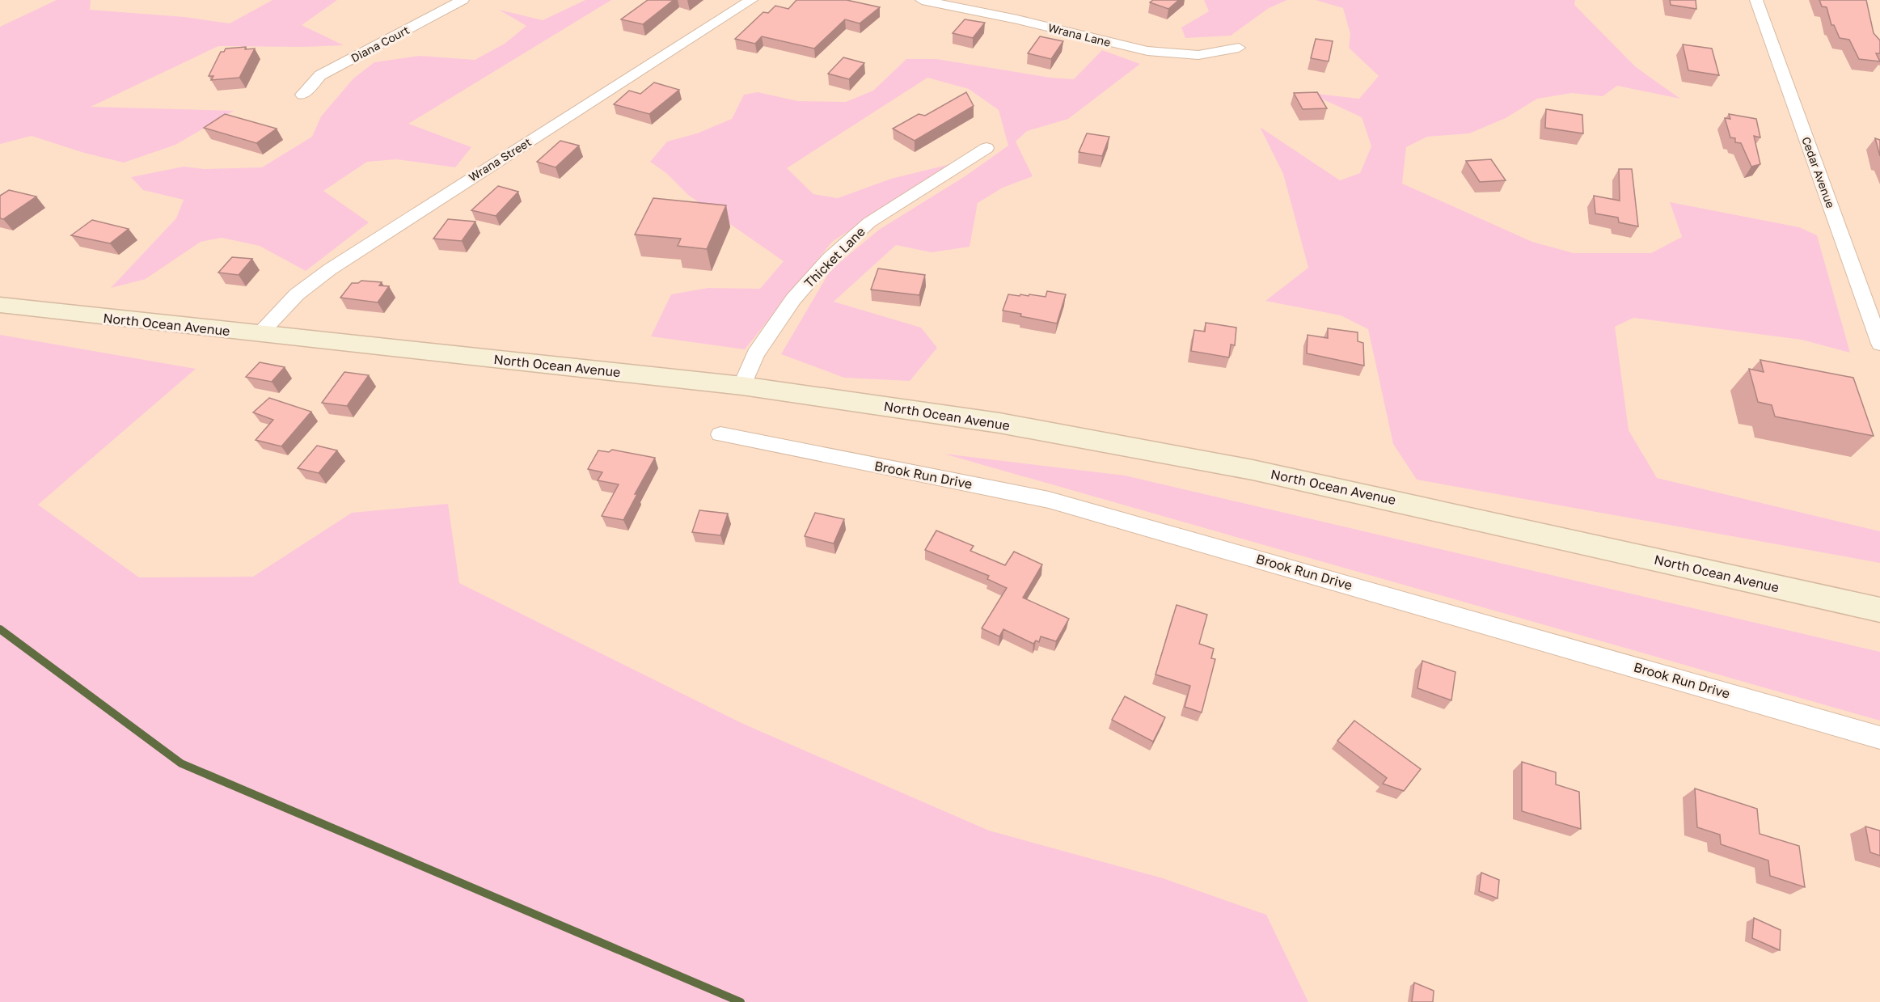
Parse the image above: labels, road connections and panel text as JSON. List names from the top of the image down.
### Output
{
  "streets": {
    "main road": ["North Ocean Avenue"],
    "street": [
      "Wrana Lane",
      "Diana Court",
      "Wrana Street",
      "Cedar Avenue",
      "Thicket Lane",
      "Brook Run Drive"
    ]
  },
  "crossings": [
    ["Wrana Street", "North Ocean Avenue"],
    ["Thicket Lane", "North Ocean Avenue"]
  ]
}
